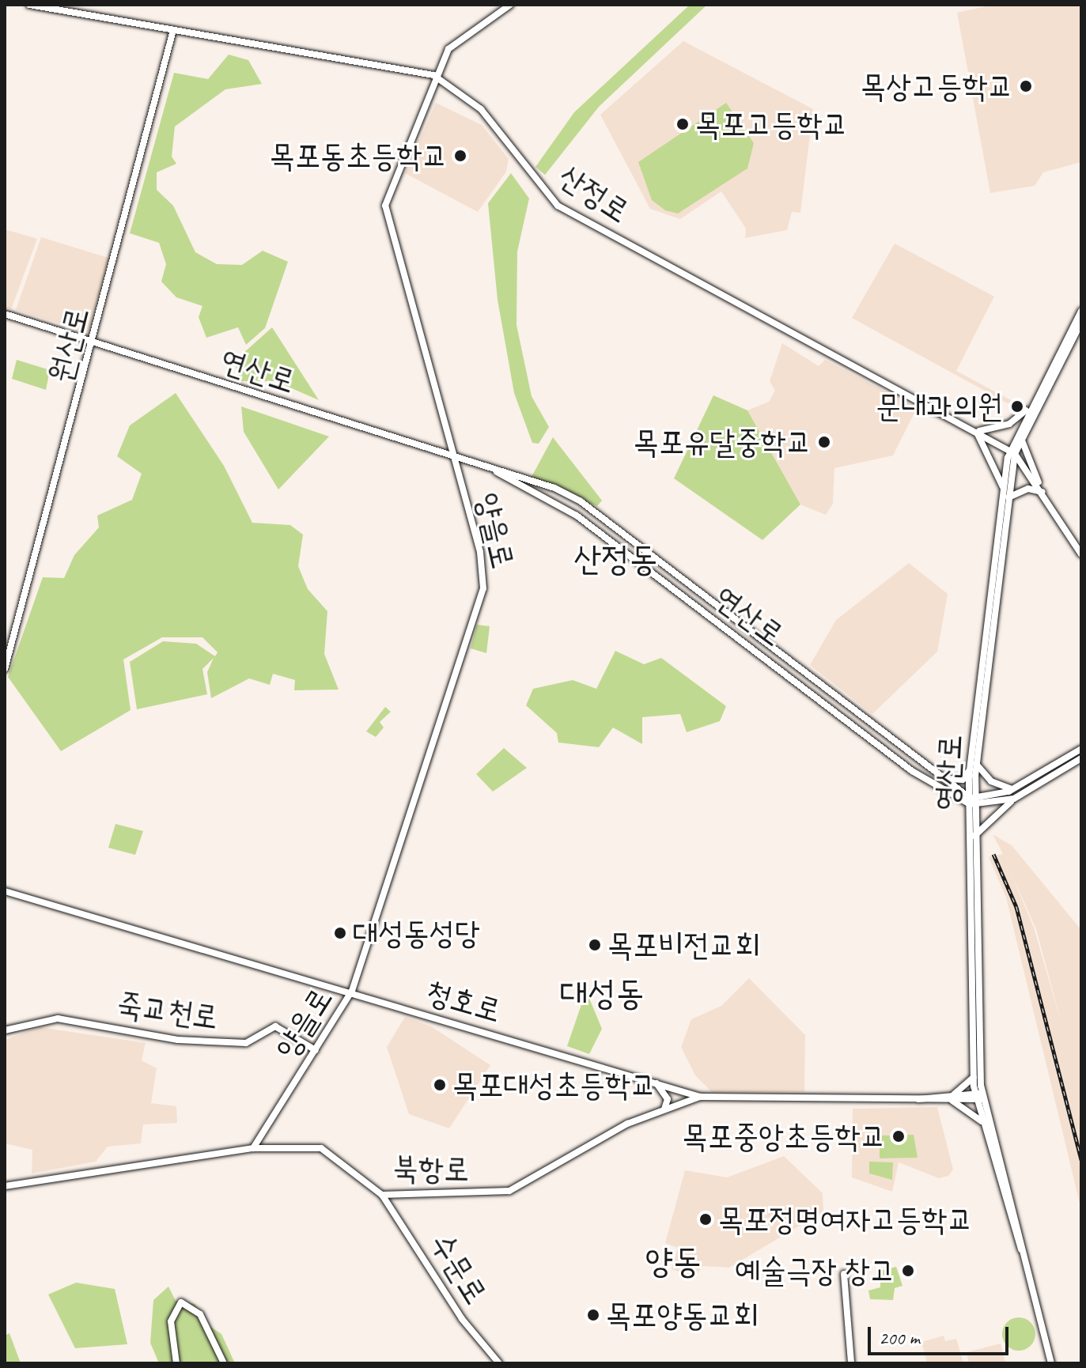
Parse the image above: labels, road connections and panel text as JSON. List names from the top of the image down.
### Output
{
  "streets": {
    "street": [
      "산정로",
      "원산로",
      "연산로",
      "양을로",
      "영산로",
      "청호로",
      "죽교천로",
      "북항로",
      "수문로"
    ]
  },
  "crossings": [
    ["산정로", "원산로"],
    ["산정로", "양을로"],
    ["산정로", "영산로"],
    ["원산로", "연산로"],
    ["연산로", "양을로"],
    ["연산로", "영산로"],
    ["양을로", "청호로"],
    ["양을로", "죽교천로"],
    ["양을로", "북항로"],
    ["영산로", "청호로"],
    ["청호로", "북항로"],
    ["북항로", "수문로"]
  ],
  "districts": ["산정동", "대성동", "양동"],
  "places": [
    "목상고등학교",
    "목포고등학교",
    "목포동초등학교",
    "문내과의원",
    "목포유달중학교",
    "대성동성당",
    "목포비전교회",
    "목포대성초등학교",
    "목포중앙초등학교",
    "목포정명여자고등학교",
    "예술극장 창고",
    "목포양동교회"
  ],
  "scale_bar": "200 m"
}
